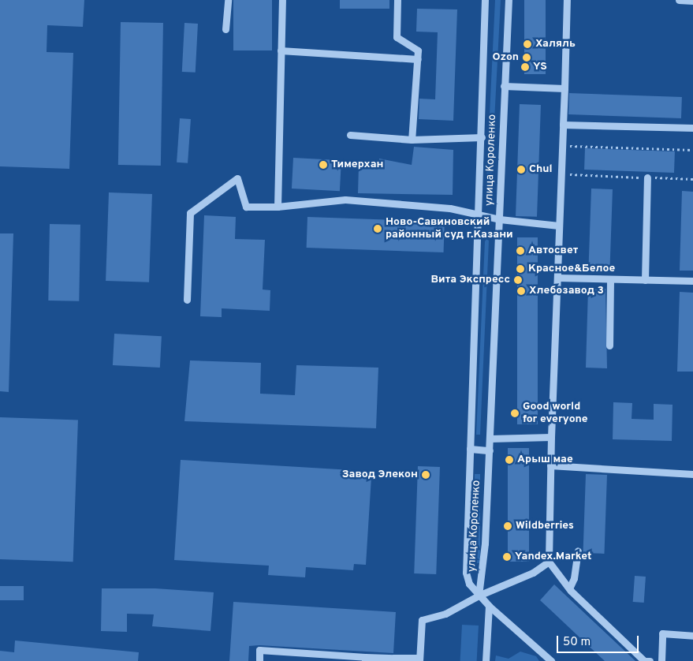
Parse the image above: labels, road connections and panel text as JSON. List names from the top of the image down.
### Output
{
  "streets": {
    "street": ["улица Короленко"]
  },
  "places": [
    "Халяль",
    "Ozon",
    "YS",
    "Тимерхан",
    "Chul",
    "Ново-Савиновский районный суд г.Казани",
    "Автосвет",
    "Красное&Белое",
    "Вита Экспресс",
    "Хлебозавод 3",
    "Good world for everyone",
    "Арыш мае",
    "Завод Элекон",
    "Wildberries",
    "Yandex.Market"
  ],
  "scale_bar": "50 m"
}
